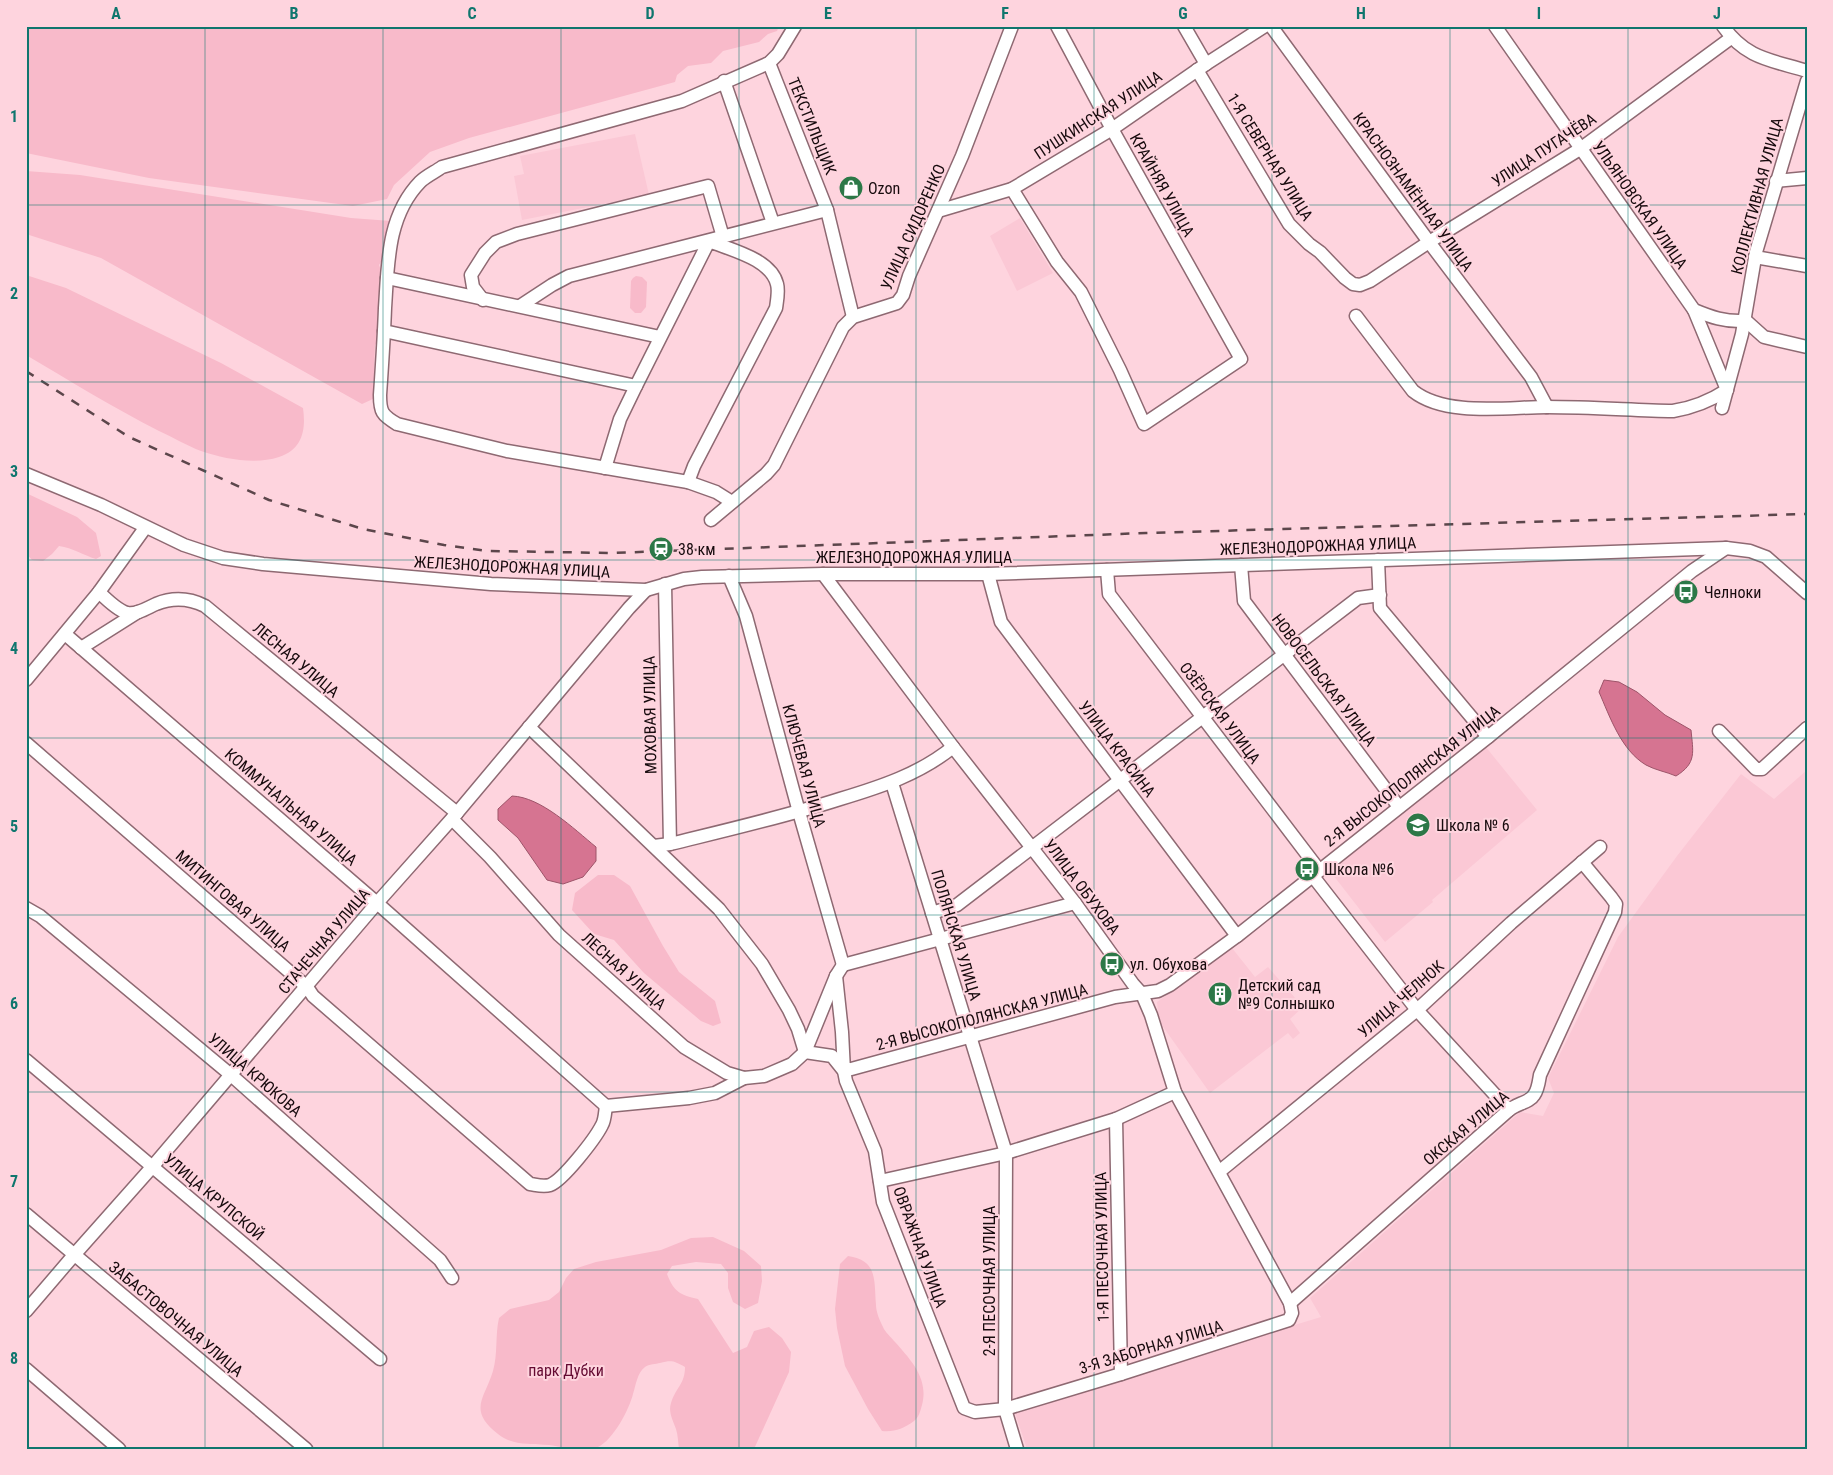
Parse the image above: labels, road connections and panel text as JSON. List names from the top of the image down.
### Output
{
  "streets": {
    "street": [
      "ПУШКИНСКАЯ УЛИЦА",
      "ТЕКСТИЛЬЩИК",
      "УЛИЦА ПУГАЧЁВА",
      "1-Я СЕВЕРНАЯ УЛИЦА",
      "КРАЙНЯЯ УЛИЦА",
      "КРАСНОЗНАМЁННАЯ УЛИЦА",
      "КОЛЛЕКТИВНАЯ УЛИЦА",
      "УЛЬЯНОВСКАЯ УЛИЦА",
      "УЛИЦА СИДОРЕНКО",
      "ЖЕЛЕЗНОДОРОЖНАЯ УЛИЦА",
      "ЛЕСНАЯ УЛИЦА",
      "НОВОСЕЛЬСКАЯ УЛИЦА",
      "ОЗЁРСКАЯ УЛИЦА",
      "МОХОВАЯ УЛИЦА",
      "УЛИЦА КРАСИНА",
      "КЛЮЧЕВАЯ УЛИЦА",
      "2-Я ВЫСОКОПОЛЯНСКАЯ УЛИЦА",
      "КОММУНАЛЬНАЯ УЛИЦА",
      "УЛИЦА ОБУХОВА",
      "МИТИНГОВАЯ УЛИЦА",
      "ПОЛЯНСКАЯ УЛИЦА",
      "СТАЧЕЧНАЯ УЛИЦА",
      "УЛИЦА ЧЕЛНОК",
      "УЛИЦА КРЮКОВА",
      "ОКСКАЯ УЛИЦА",
      "УЛИЦА КРУПСКОЙ",
      "ОВРАЖНАЯ УЛИЦА",
      "1-Я ПЕСОЧНАЯ УЛИЦА",
      "2-Я ПЕСОЧНАЯ УЛИЦА",
      "ЗАБАСТОВОЧНАЯ УЛИЦА",
      "3-Я ЗАБОРНАЯ УЛИЦА"
    ]
  },
  "crossings": [
    ["ПУШКИНСКАЯ УЛИЦА", "1-Я СЕВЕРНАЯ УЛИЦА"],
    ["ПУШКИНСКАЯ УЛИЦА", "КРАЙНЯЯ УЛИЦА"],
    ["ПУШКИНСКАЯ УЛИЦА", "УЛИЦА СИДОРЕНКО"],
    ["ТЕКСТИЛЬЩИК", "УЛИЦА СИДОРЕНКО"],
    ["УЛИЦА ПУГАЧЁВА", "1-Я СЕВЕРНАЯ УЛИЦА"],
    ["УЛИЦА ПУГАЧЁВА", "КРАСНОЗНАМЁННАЯ УЛИЦА"],
    ["УЛИЦА ПУГАЧЁВА", "УЛЬЯНОВСКАЯ УЛИЦА"],
    ["КОЛЛЕКТИВНАЯ УЛИЦА", "УЛЬЯНОВСКАЯ УЛИЦА"],
    ["ЖЕЛЕЗНОДОРОЖНАЯ УЛИЦА", "НОВОСЕЛЬСКАЯ УЛИЦА"],
    ["ЖЕЛЕЗНОДОРОЖНАЯ УЛИЦА", "ОЗЁРСКАЯ УЛИЦА"],
    ["ЖЕЛЕЗНОДОРОЖНАЯ УЛИЦА", "МОХОВАЯ УЛИЦА"],
    ["ЖЕЛЕЗНОДОРОЖНАЯ УЛИЦА", "УЛИЦА КРАСИНА"],
    ["ЖЕЛЕЗНОДОРОЖНАЯ УЛИЦА", "КЛЮЧЕВАЯ УЛИЦА"],
    ["ЖЕЛЕЗНОДОРОЖНАЯ УЛИЦА", "2-Я ВЫСОКОПОЛЯНСКАЯ УЛИЦА"],
    ["ЖЕЛЕЗНОДОРОЖНАЯ УЛИЦА", "УЛИЦА ОБУХОВА"],
    ["ЖЕЛЕЗНОДОРОЖНАЯ УЛИЦА", "СТАЧЕЧНАЯ УЛИЦА"],
    ["ЛЕСНАЯ УЛИЦА", "КОММУНАЛЬНАЯ УЛИЦА"],
    ["ЛЕСНАЯ УЛИЦА", "СТАЧЕЧНАЯ УЛИЦА"],
    ["НОВОСЕЛЬСКАЯ УЛИЦА", "2-Я ВЫСОКОПОЛЯНСКАЯ УЛИЦА"],
    ["ОЗЁРСКАЯ УЛИЦА", "2-Я ВЫСОКОПОЛЯНСКАЯ УЛИЦА"],
    ["ОЗЁРСКАЯ УЛИЦА", "УЛИЦА ЧЕЛНОК"],
    ["ОЗЁРСКАЯ УЛИЦА", "ОКСКАЯ УЛИЦА"],
    ["УЛИЦА КРАСИНА", "2-Я ВЫСОКОПОЛЯНСКАЯ УЛИЦА"],
    ["КЛЮЧЕВАЯ УЛИЦА", "2-Я ВЫСОКОПОЛЯНСКАЯ УЛИЦА"],
    ["КЛЮЧЕВАЯ УЛИЦА", "ОВРАЖНАЯ УЛИЦА"],
    ["2-Я ВЫСОКОПОЛЯНСКАЯ УЛИЦА", "УЛИЦА ОБУХОВА"],
    ["2-Я ВЫСОКОПОЛЯНСКАЯ УЛИЦА", "ПОЛЯНСКАЯ УЛИЦА"],
    ["2-Я ВЫСОКОПОЛЯНСКАЯ УЛИЦА", "ОВРАЖНАЯ УЛИЦА"],
    ["КОММУНАЛЬНАЯ УЛИЦА", "МИТИНГОВАЯ УЛИЦА"],
    ["КОММУНАЛЬНАЯ УЛИЦА", "СТАЧЕЧНАЯ УЛИЦА"],
    ["УЛИЦА ОБУХОВА", "УЛИЦА ЧЕЛНОК"],
    ["УЛИЦА ОБУХОВА", "ОКСКАЯ УЛИЦА"],
    ["УЛИЦА ОБУХОВА", "3-Я ЗАБОРНАЯ УЛИЦА"],
    ["МИТИНГОВАЯ УЛИЦА", "СТАЧЕЧНАЯ УЛИЦА"],
    ["ПОЛЯНСКАЯ УЛИЦА", "2-Я ПЕСОЧНАЯ УЛИЦА"],
    ["СТАЧЕЧНАЯ УЛИЦА", "УЛИЦА КРЮКОВА"],
    ["СТАЧЕЧНАЯ УЛИЦА", "УЛИЦА КРУПСКОЙ"],
    ["СТАЧЕЧНАЯ УЛИЦА", "ЗАБАСТОВОЧНАЯ УЛИЦА"],
    ["УЛИЦА ЧЕЛНОК", "ОКСКАЯ УЛИЦА"],
    ["ОКСКАЯ УЛИЦА", "3-Я ЗАБОРНАЯ УЛИЦА"],
    ["ОВРАЖНАЯ УЛИЦА", "2-Я ПЕСОЧНАЯ УЛИЦА"],
    ["ОВРАЖНАЯ УЛИЦА", "3-Я ЗАБОРНАЯ УЛИЦА"],
    ["1-Я ПЕСОЧНАЯ УЛИЦА", "3-Я ЗАБОРНАЯ УЛИЦА"],
    ["2-Я ПЕСОЧНАЯ УЛИЦА", "3-Я ЗАБОРНАЯ УЛИЦА"]
  ],
  "parks": ["парк Дубки"],
  "places": {
    "shop": ["Ozon"],
    "station": ["38 км"],
    "bus stop": ["Челноки", "Школа №6", "ул. Обухова"],
    "school or university": ["Школа № 6"],
    "building": ["Детский сад №9 Солнышко"]
  },
  "grid": {
    "columns": [
      "A",
      "B",
      "C",
      "D",
      "E",
      "F",
      "G",
      "H",
      "I",
      "J"
    ],
    "rows": [
      "1",
      "2",
      "3",
      "4",
      "5",
      "6",
      "7",
      "8"
    ]
  }
}
